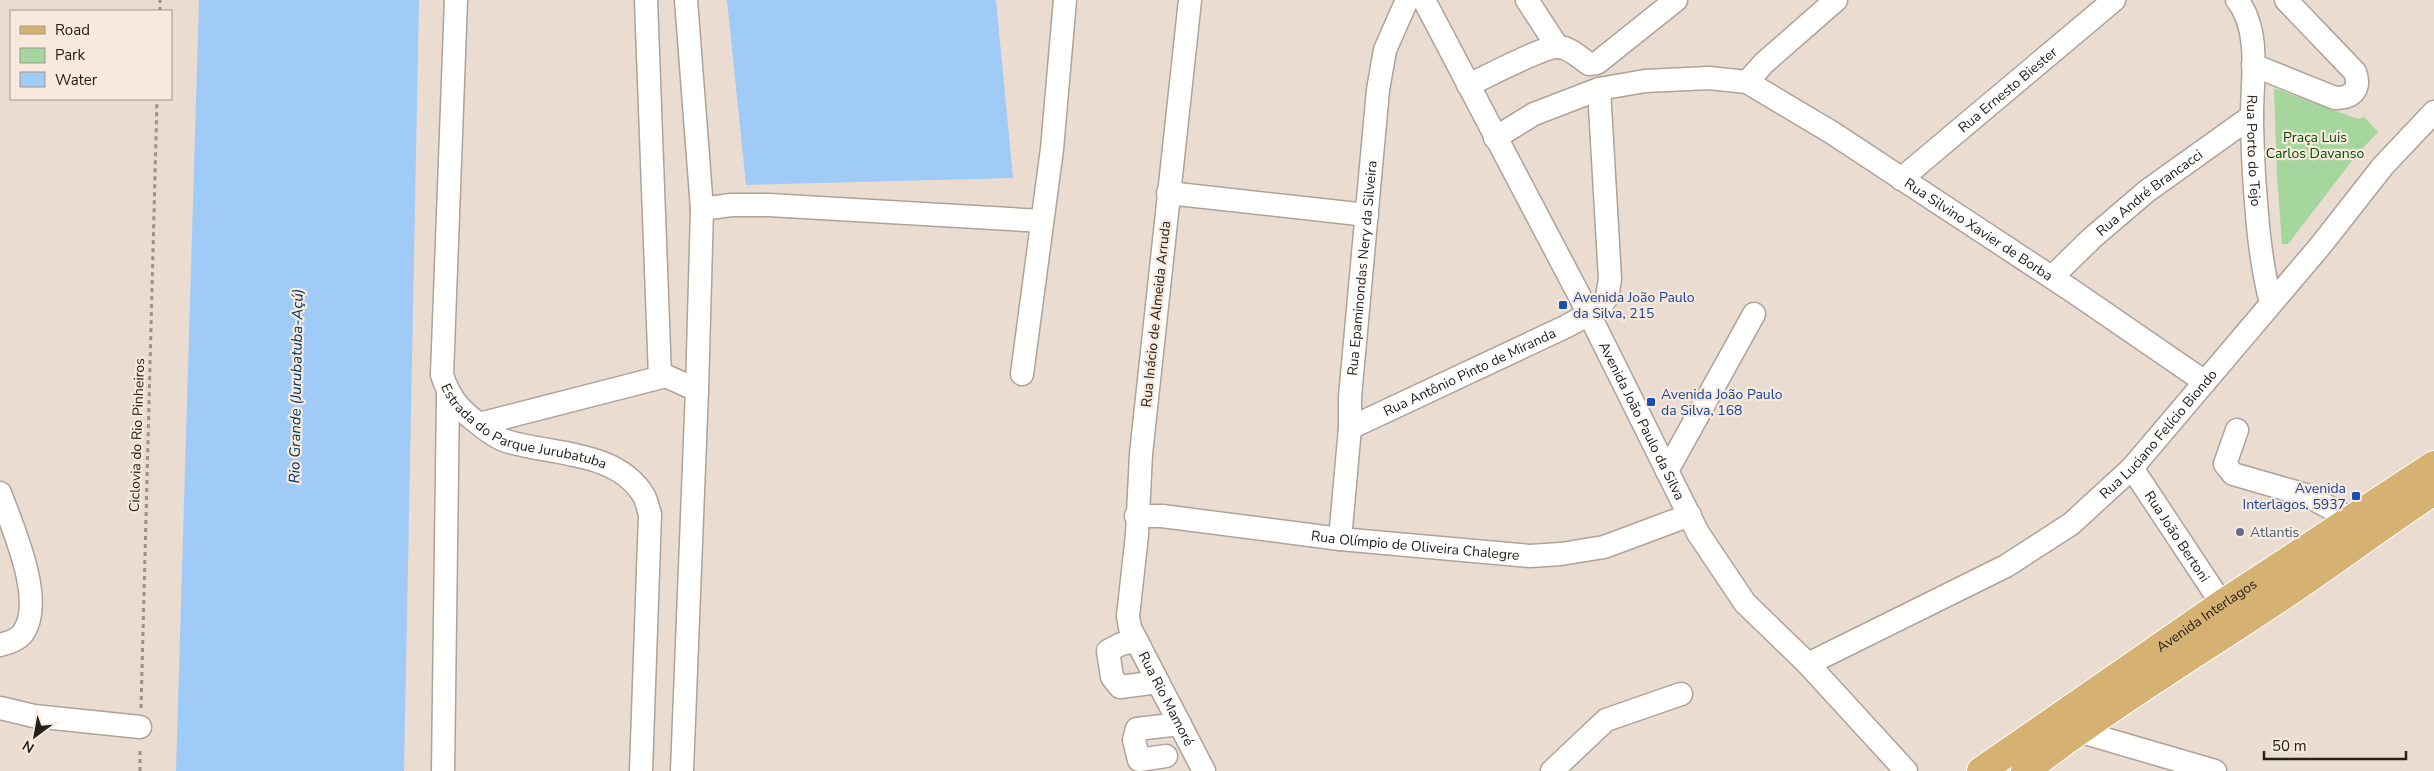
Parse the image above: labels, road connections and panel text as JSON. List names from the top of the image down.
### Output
{
  "streets": {
    "main road": ["Avenida Interlagos"],
    "street": [
      "Rua Ernesto Biester",
      "Rua Porto do Tejo",
      "Rua André Brancacci",
      "Rua Silvino Xavier de Borba",
      "Rua Epaminondas Nery da Silveira",
      "Rua Inácio de Almeida Arruda",
      "Rua Antônio Pinto de Miranda",
      "Avenida João Paulo da Silva",
      "Estrada do Parque Jurubatuba",
      "Rua Luciano Felício Biondo",
      "Rua João Bertoni",
      "Rua Olímpio de Oliveira Chalegre",
      "Rua Rio Mamoré"
    ],
    "path": ["Ciclovia do Rio Pinheiros"]
  },
  "crossings": [
    ["Rua Ernesto Biester", "Rua Silvino Xavier de Borba"],
    ["Rua Porto do Tejo", "Rua André Brancacci"],
    ["Rua Porto do Tejo", "Rua Luciano Felício Biondo"],
    ["Rua André Brancacci", "Rua Silvino Xavier de Borba"],
    ["Rua Silvino Xavier de Borba", "Rua Luciano Felício Biondo"],
    ["Rua Epaminondas Nery da Silveira", "Rua Antônio Pinto de Miranda"],
    ["Rua Epaminondas Nery da Silveira", "Rua Olímpio de Oliveira Chalegre"],
    ["Rua Inácio de Almeida Arruda", "Rua Olímpio de Oliveira Chalegre"],
    ["Rua Inácio de Almeida Arruda", "Rua Rio Mamoré"],
    ["Rua Antônio Pinto de Miranda", "Avenida João Paulo da Silva"],
    ["Avenida João Paulo da Silva", "Rua Luciano Felício Biondo"],
    ["Avenida João Paulo da Silva", "Rua Olímpio de Oliveira Chalegre"],
    ["Rua Luciano Felício Biondo", "Rua João Bertoni"],
    ["Rua João Bertoni", "Avenida Interlagos"]
  ],
  "water": ["Rio Grande (Jurubatuba-Açú)"],
  "parks": ["Praça Luis Carlos Davanso"],
  "places": {
    "transit": ["Avenida João Paulo da Silva, 215", "Avenida João Paulo da Silva, 168", "Avenida Interlagos, 5937"],
    "other": ["Atlantis"]
  },
  "legend": ["Road", "Park", "Water"],
  "scale_bar": "50 m",
  "north": "bottom left"
}
